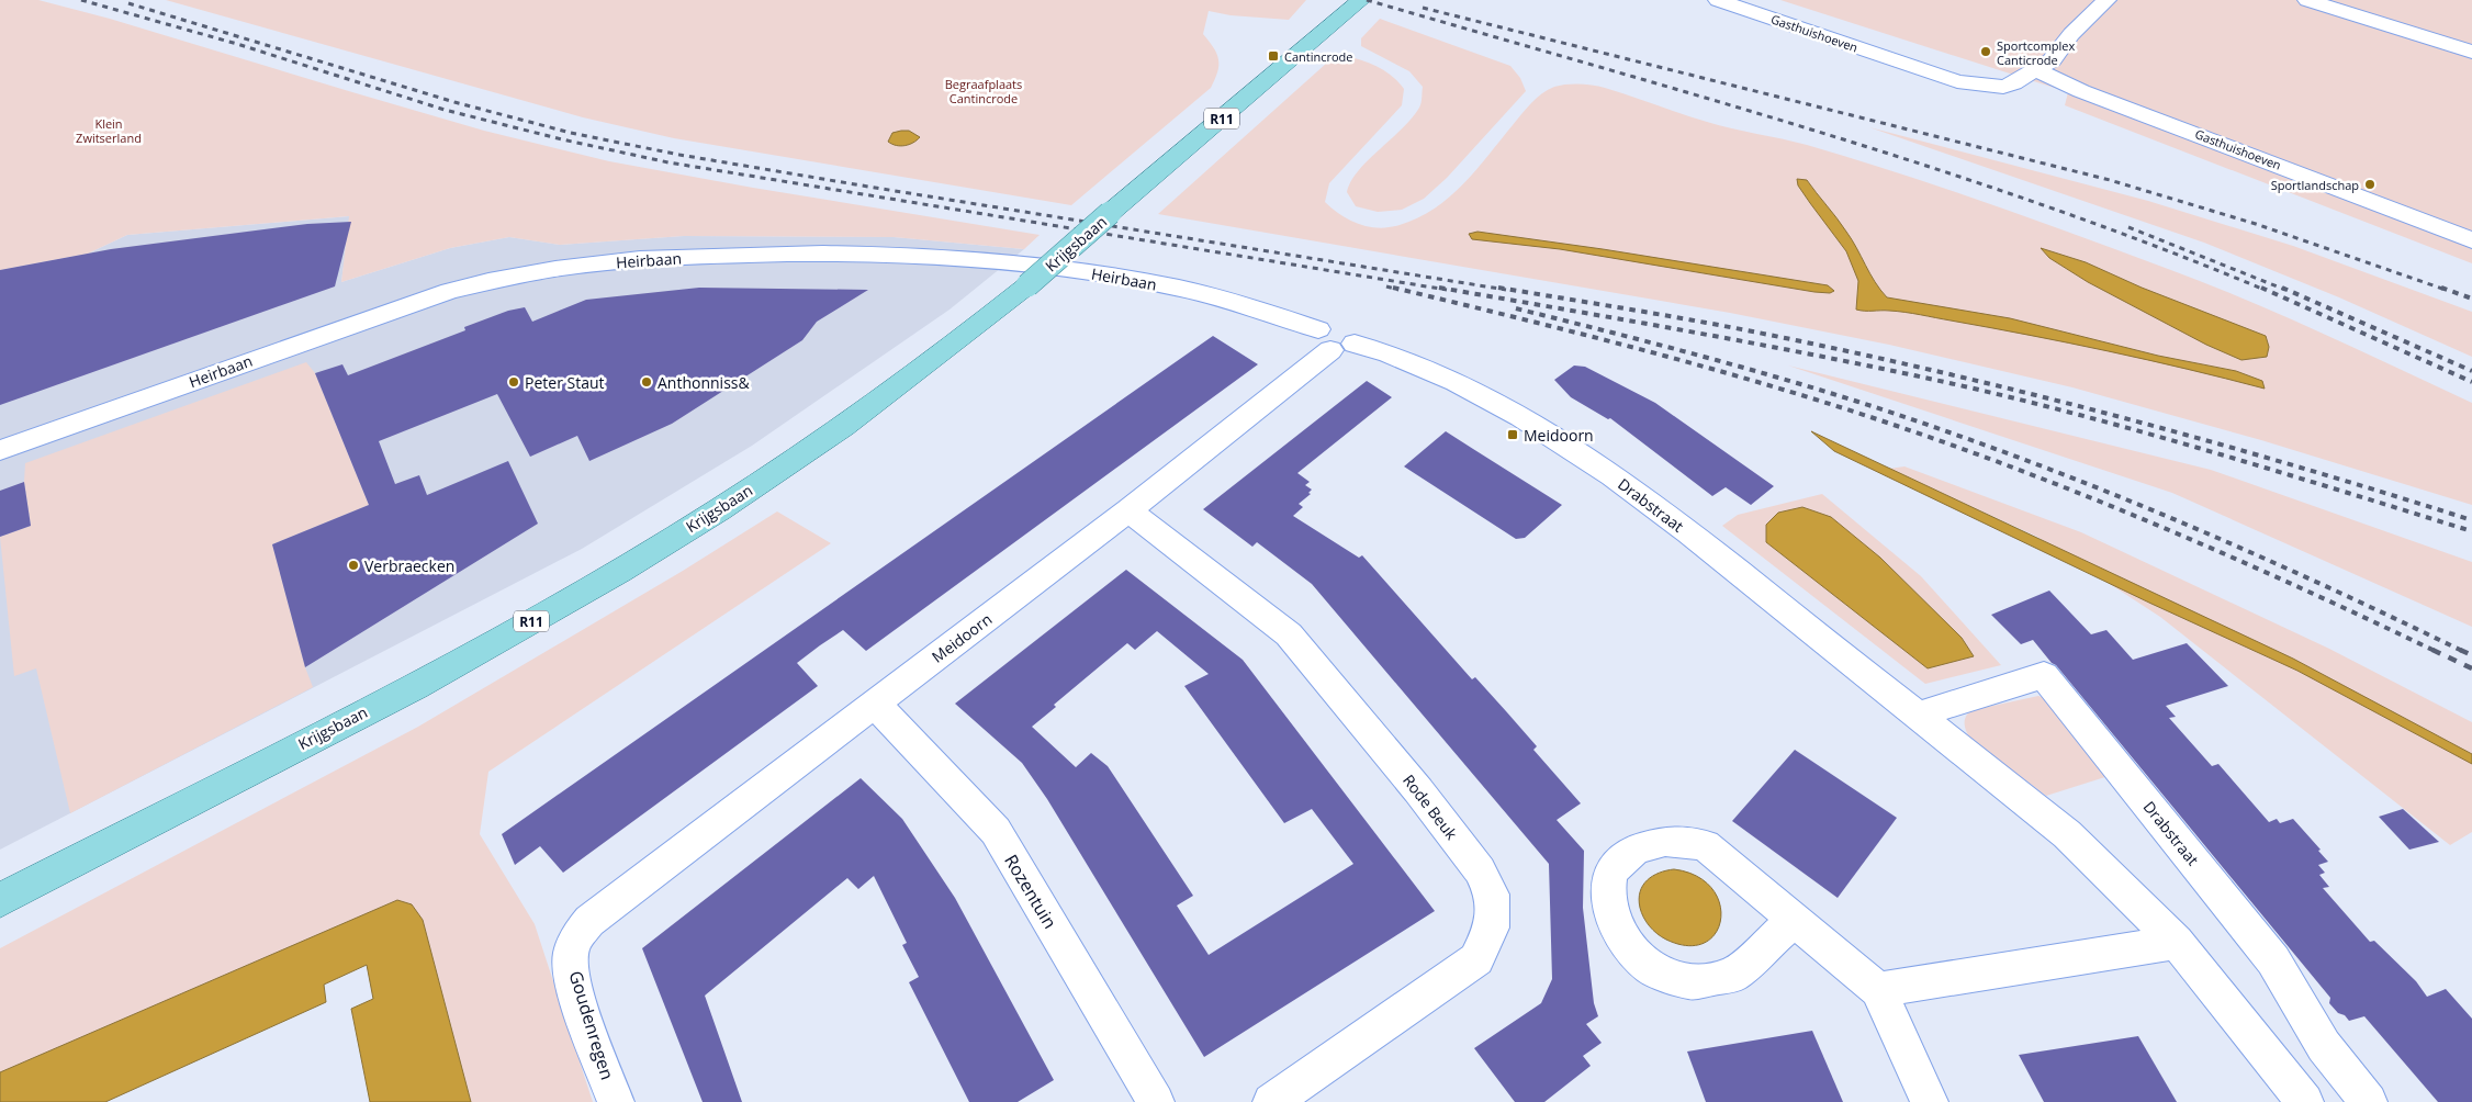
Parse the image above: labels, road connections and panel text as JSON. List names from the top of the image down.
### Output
{
  "streets": {
    "main road": ["R11", "Krijgsbaan"],
    "street": [
      "Gasthuishoeven",
      "Heirbaan",
      "Drabstraat",
      "Meidoorn",
      "Rode Beuk",
      "Rozentuin",
      "Goudenregen"
    ]
  },
  "crossings": [
    ["Heirbaan", "Drabstraat"],
    ["Heirbaan", "Meidoorn"],
    ["Drabstraat", "Meidoorn"],
    ["Meidoorn", "Rode Beuk"],
    ["Meidoorn", "Rozentuin"],
    ["Meidoorn", "Goudenregen"]
  ],
  "parks": ["Begraafplaats Cantincrode", "Klein Zwitserland"],
  "places": {
    "other": [
      "Sportcomplex Canticrode",
      "Sportlandschap",
      "Peter Staut",
      "Anthonniss&",
      "Verbraecken"
    ],
    "transit": ["Cantincrode", "Meidoorn"]
  }
}
